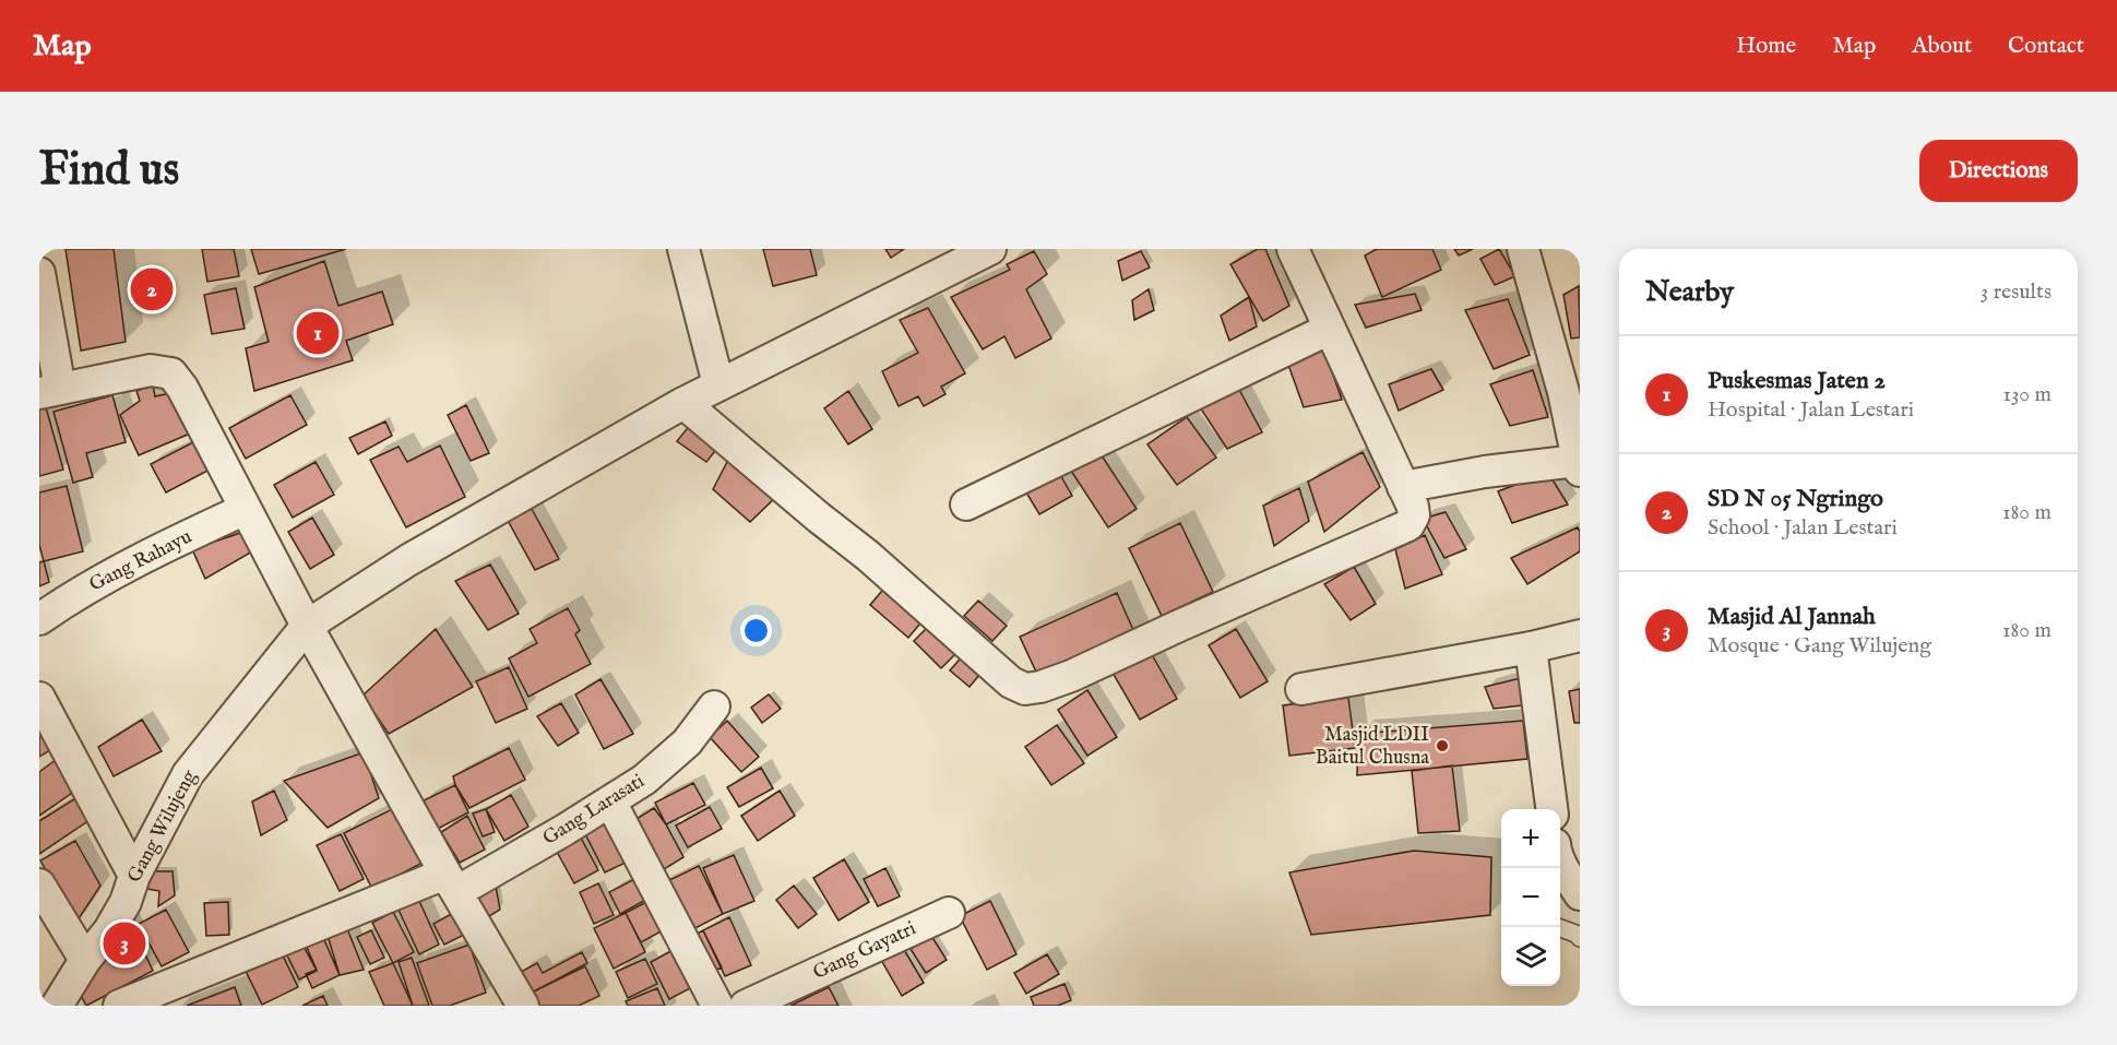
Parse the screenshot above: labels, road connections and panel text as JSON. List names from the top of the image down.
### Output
{
  "streets": {
    "street": [
      "Gang Rahayu",
      "Gang Larasati",
      "Gang Wilujeng",
      "Gang Gayatri"
    ]
  },
  "places": ["Masjid LDII Baitul Chusna"],
  "page": {
    "header": "Map",
    "nav": [
      "Home",
      "Map",
      "About",
      "Contact"
    ],
    "buttons": "Directions",
    "title": "Find us",
    "heading": ["Nearby", "3 results"],
    "pins": ["2", "1", "3"],
    "list": [
      {
        "mark": "1",
        "name": "Puskesmas Jaten 2",
        "note": "Hospital · Jalan Lestari",
        "value": "130 m"
      },
      {
        "mark": "2",
        "name": "SD N 05 Ngringo",
        "note": "School · Jalan Lestari",
        "value": "180 m"
      },
      {
        "mark": "3",
        "name": "Masjid Al Jannah",
        "note": "Mosque · Gang Wilujeng",
        "value": "180 m"
      }
    ],
    "map_buttons": ["+", "−"]
  }
}
